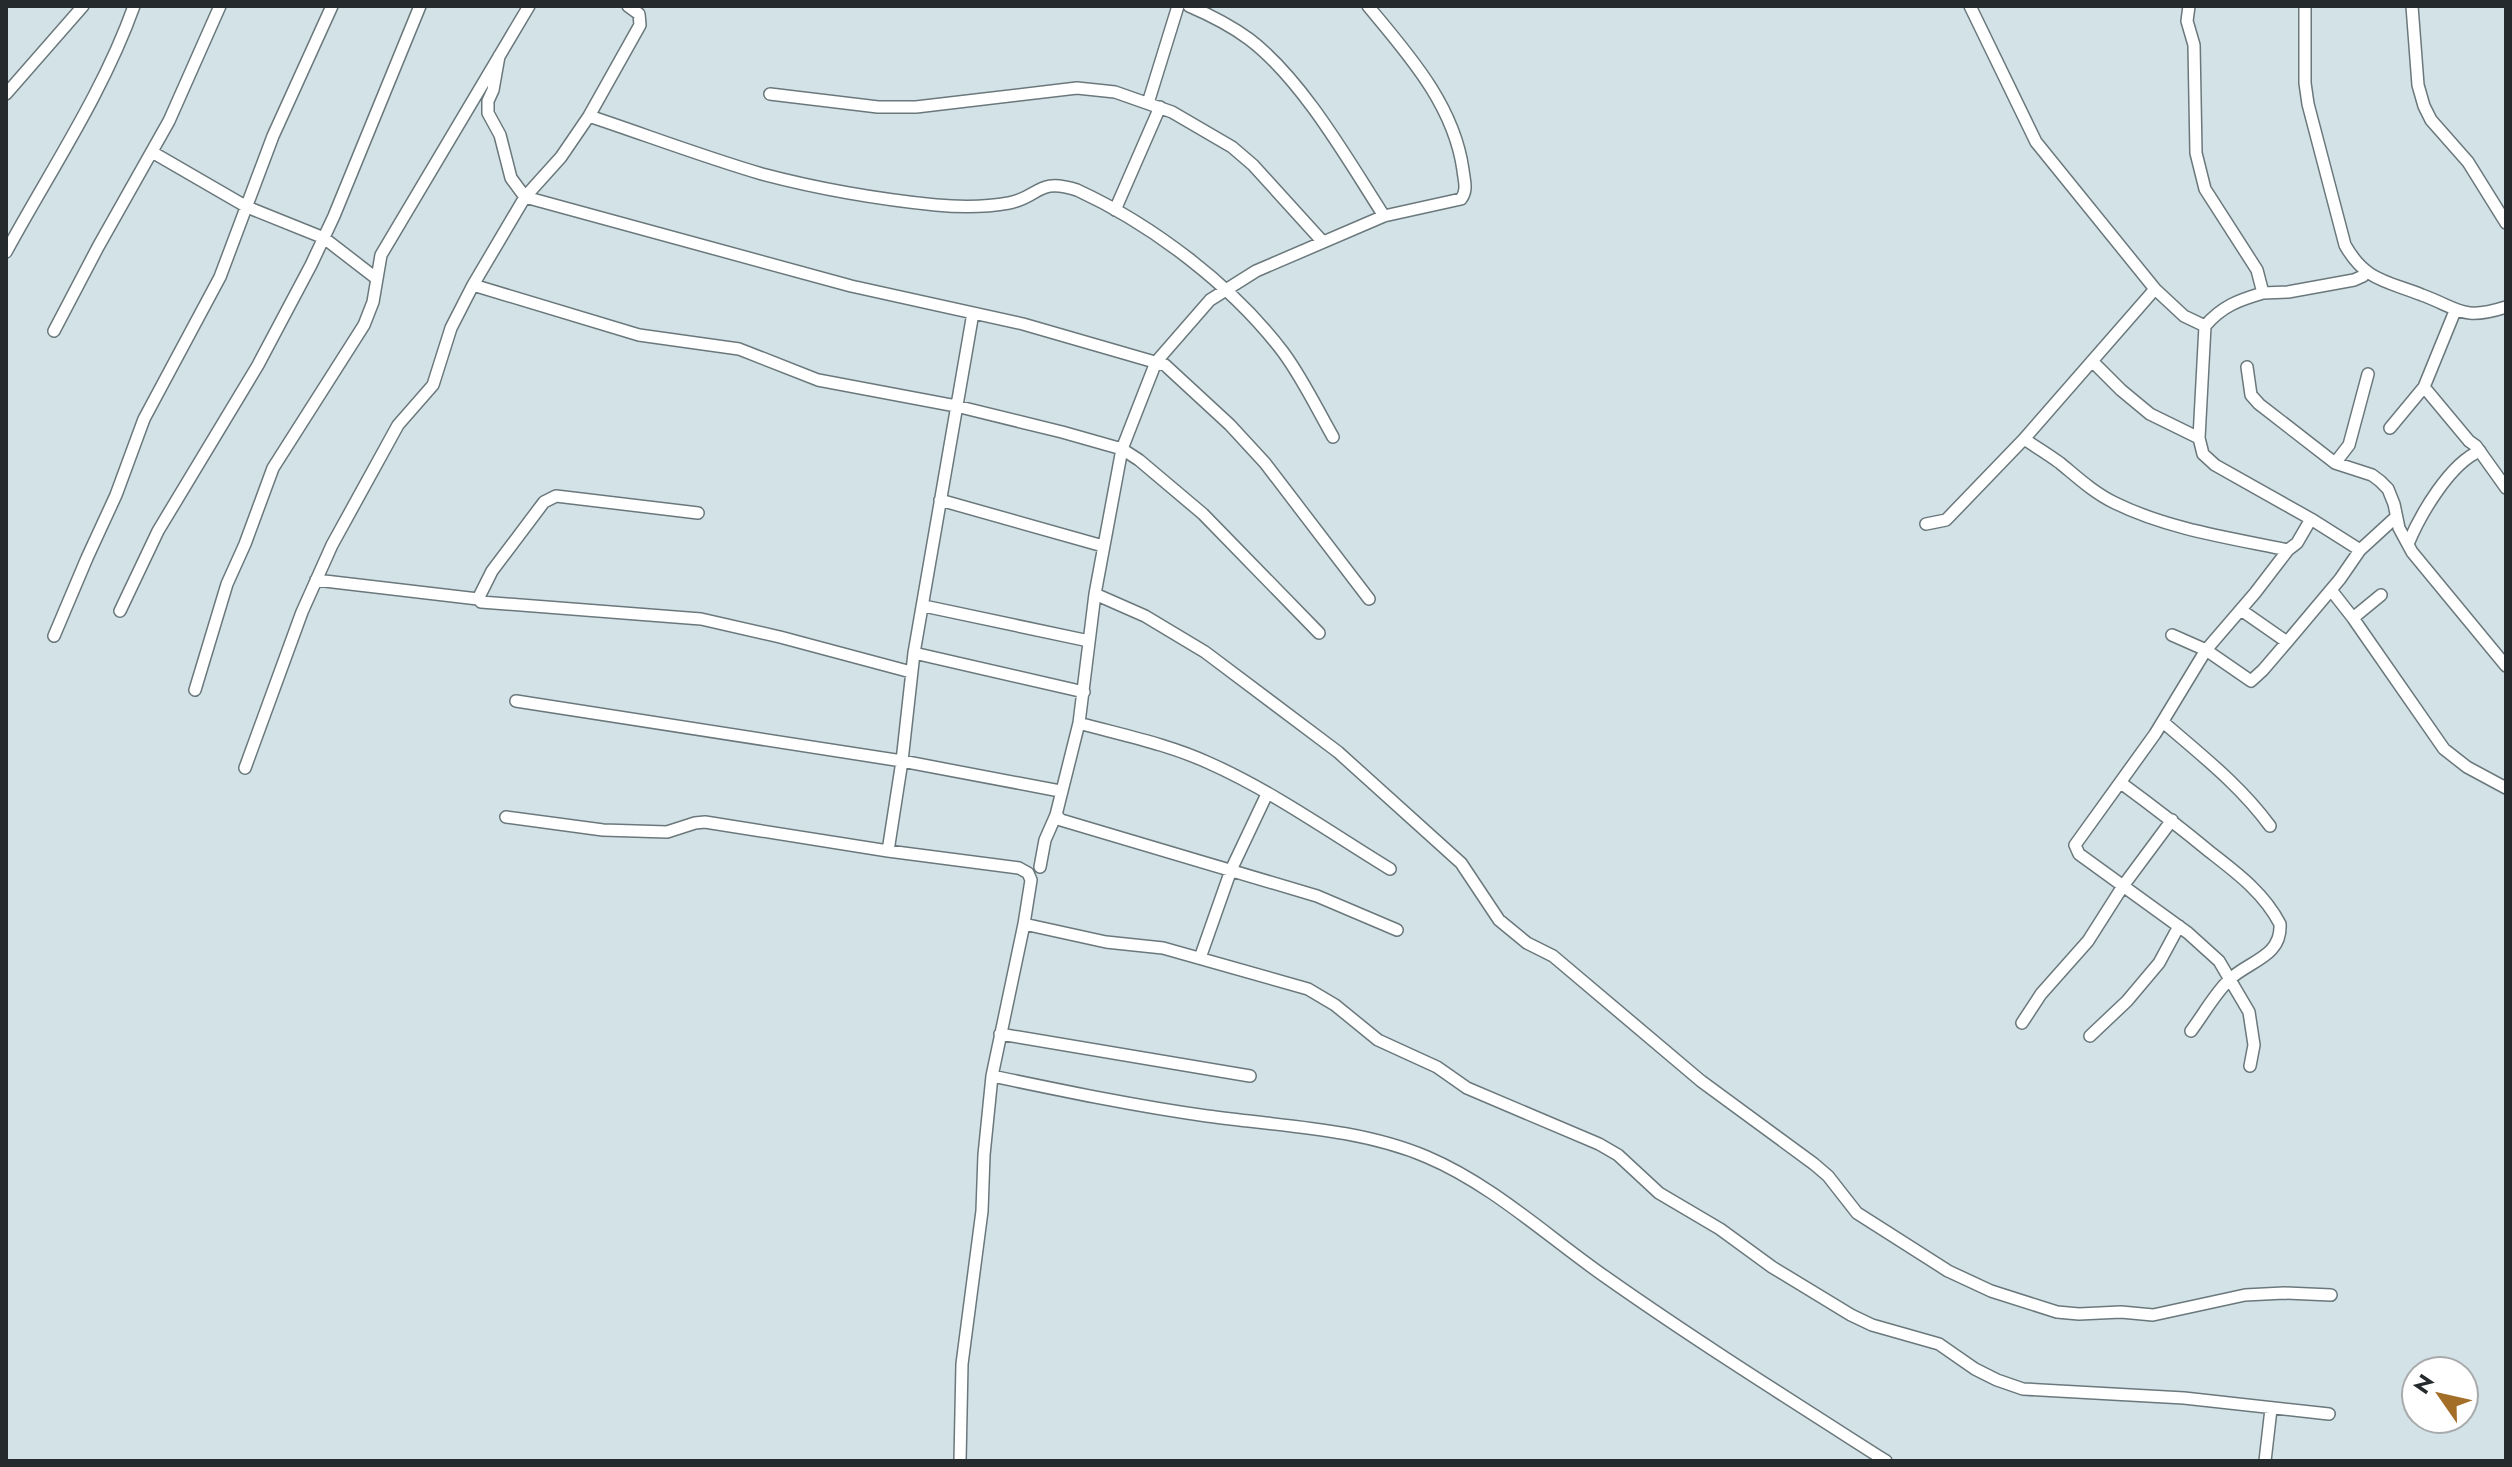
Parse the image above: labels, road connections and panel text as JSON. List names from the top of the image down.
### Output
{
  "north": "top left"
}
